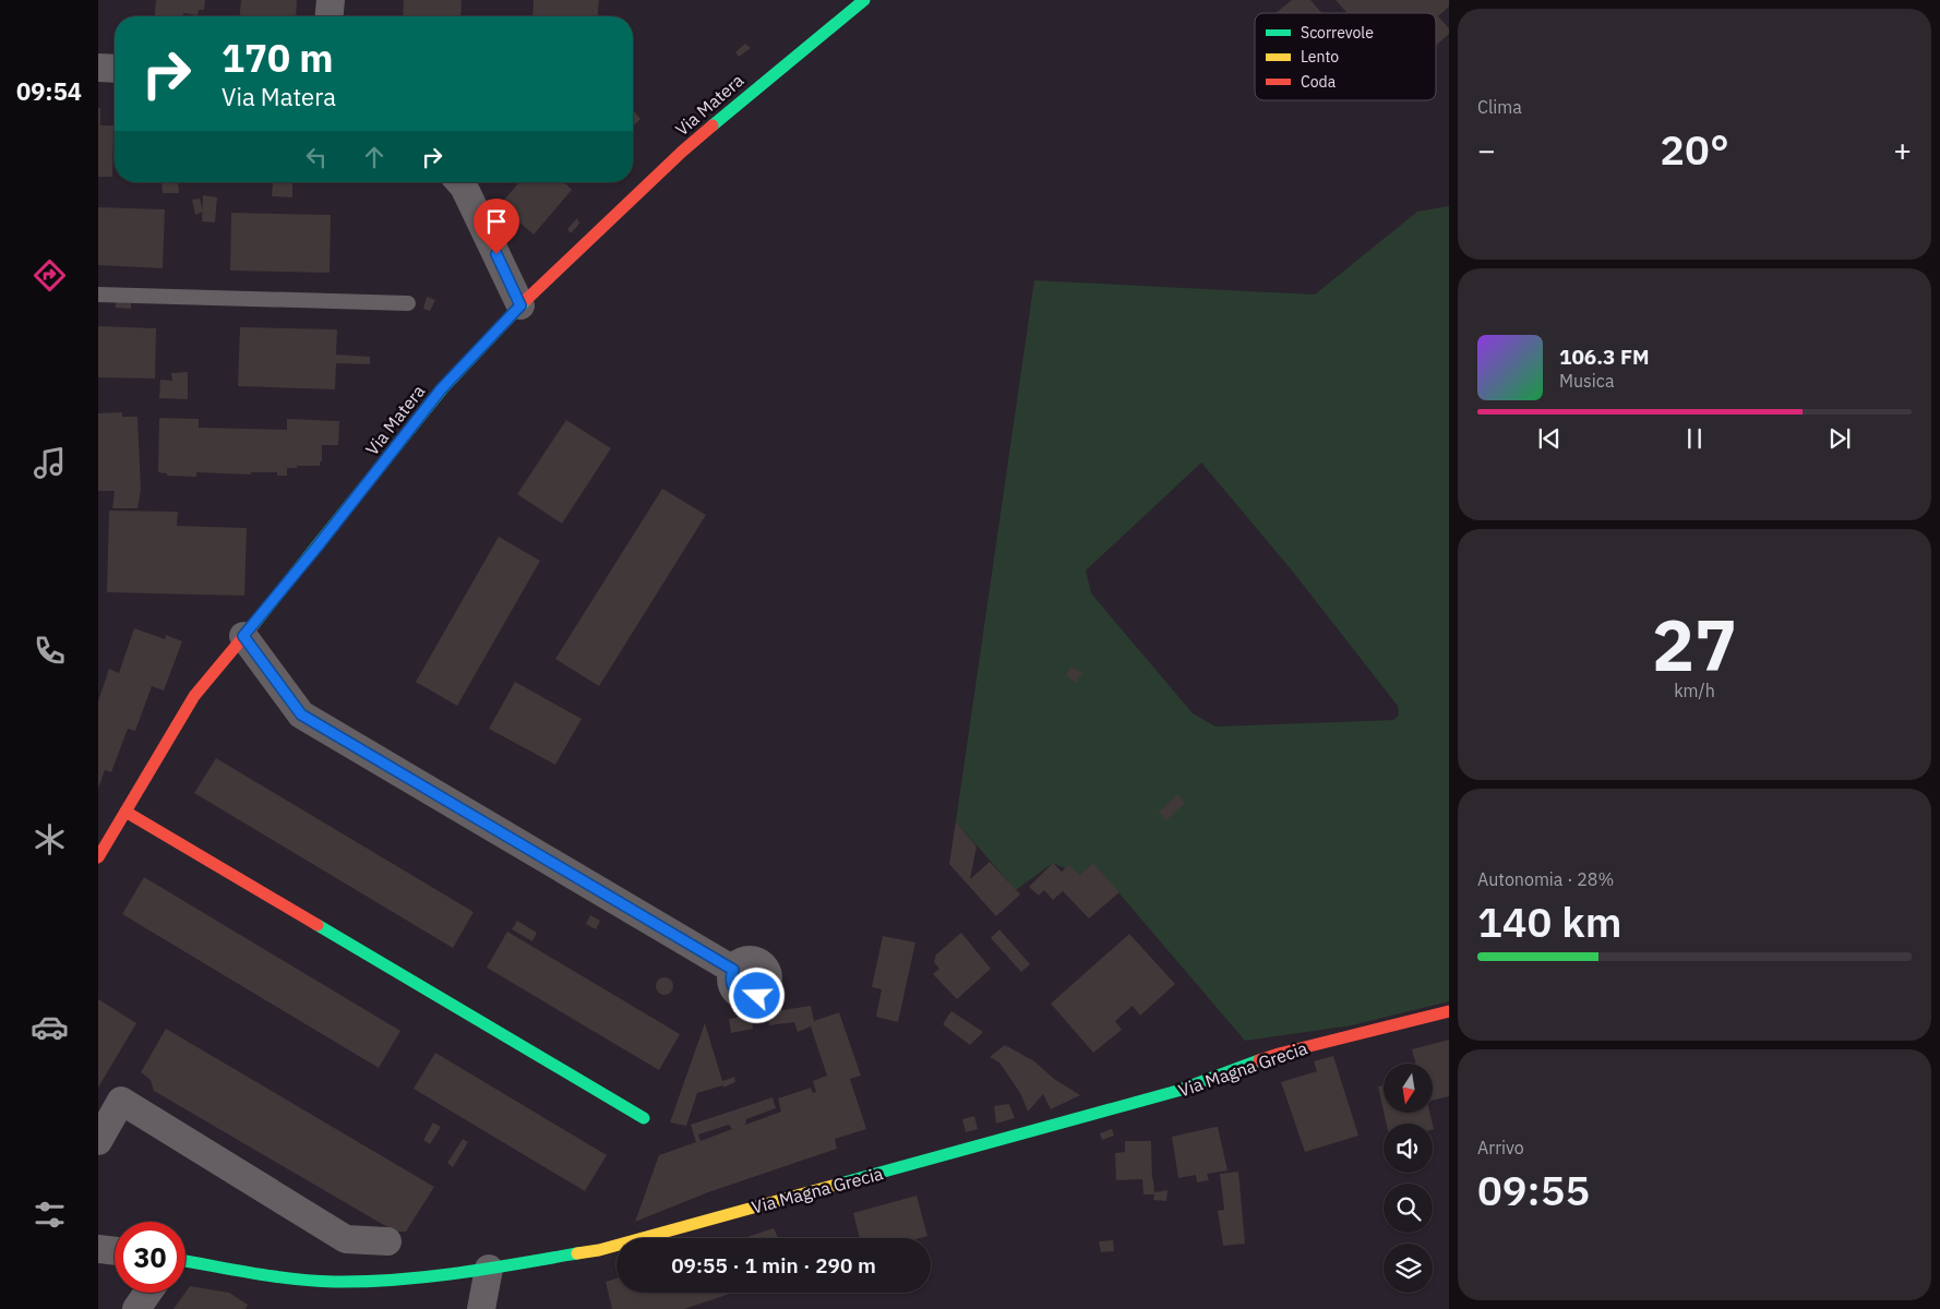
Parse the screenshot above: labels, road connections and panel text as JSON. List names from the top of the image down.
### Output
{
  "streets": {
    "street": ["Via Matera", "Via Magna Grecia"]
  },
  "legend": ["Scorrevole", "Lento", "Coda"],
  "north": "bottom",
  "page": {
    "tabs": "09:54",
    "tile": [
      "Clima",
      ["27", "km/h"],
      ["Autonomia · 28%", "140 km"],
      ["Arrivo", "09:55"]
    ],
    "turn": ["170 m", "Via Matera"],
    "heat": ["−", "20°", "+"],
    "song": ["106.3 FM", "Musica"],
    "limit": "30",
    "trip": "09:55 · 1 min · 290 m"
  }
}
